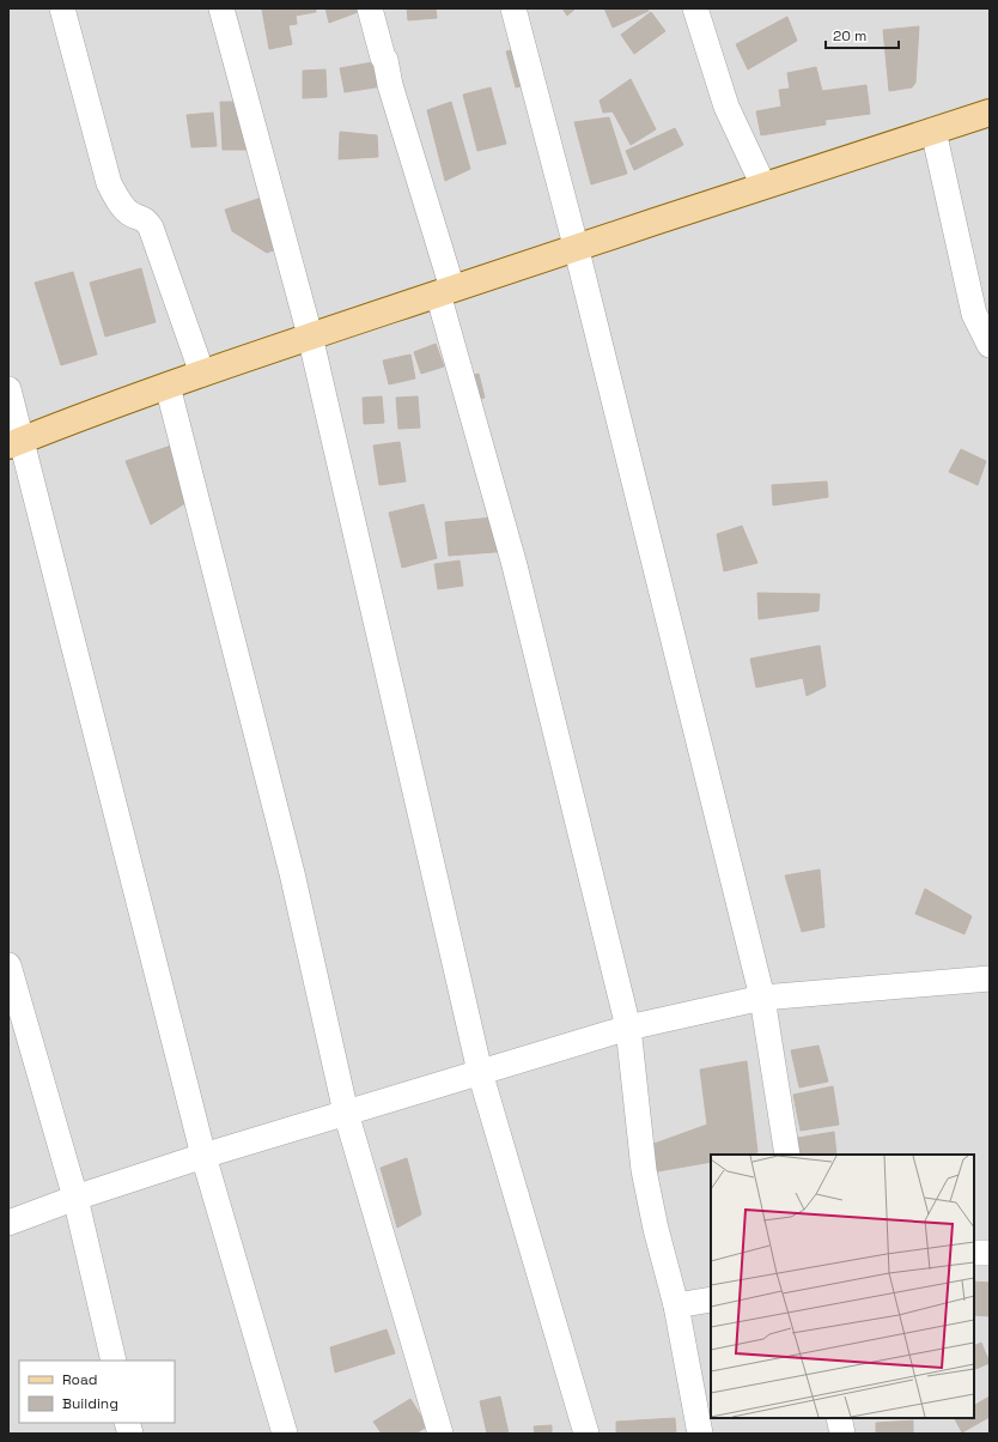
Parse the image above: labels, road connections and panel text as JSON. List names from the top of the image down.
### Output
{
  "legend": ["Road", "Building"],
  "scale_bar": "20 m"
}
